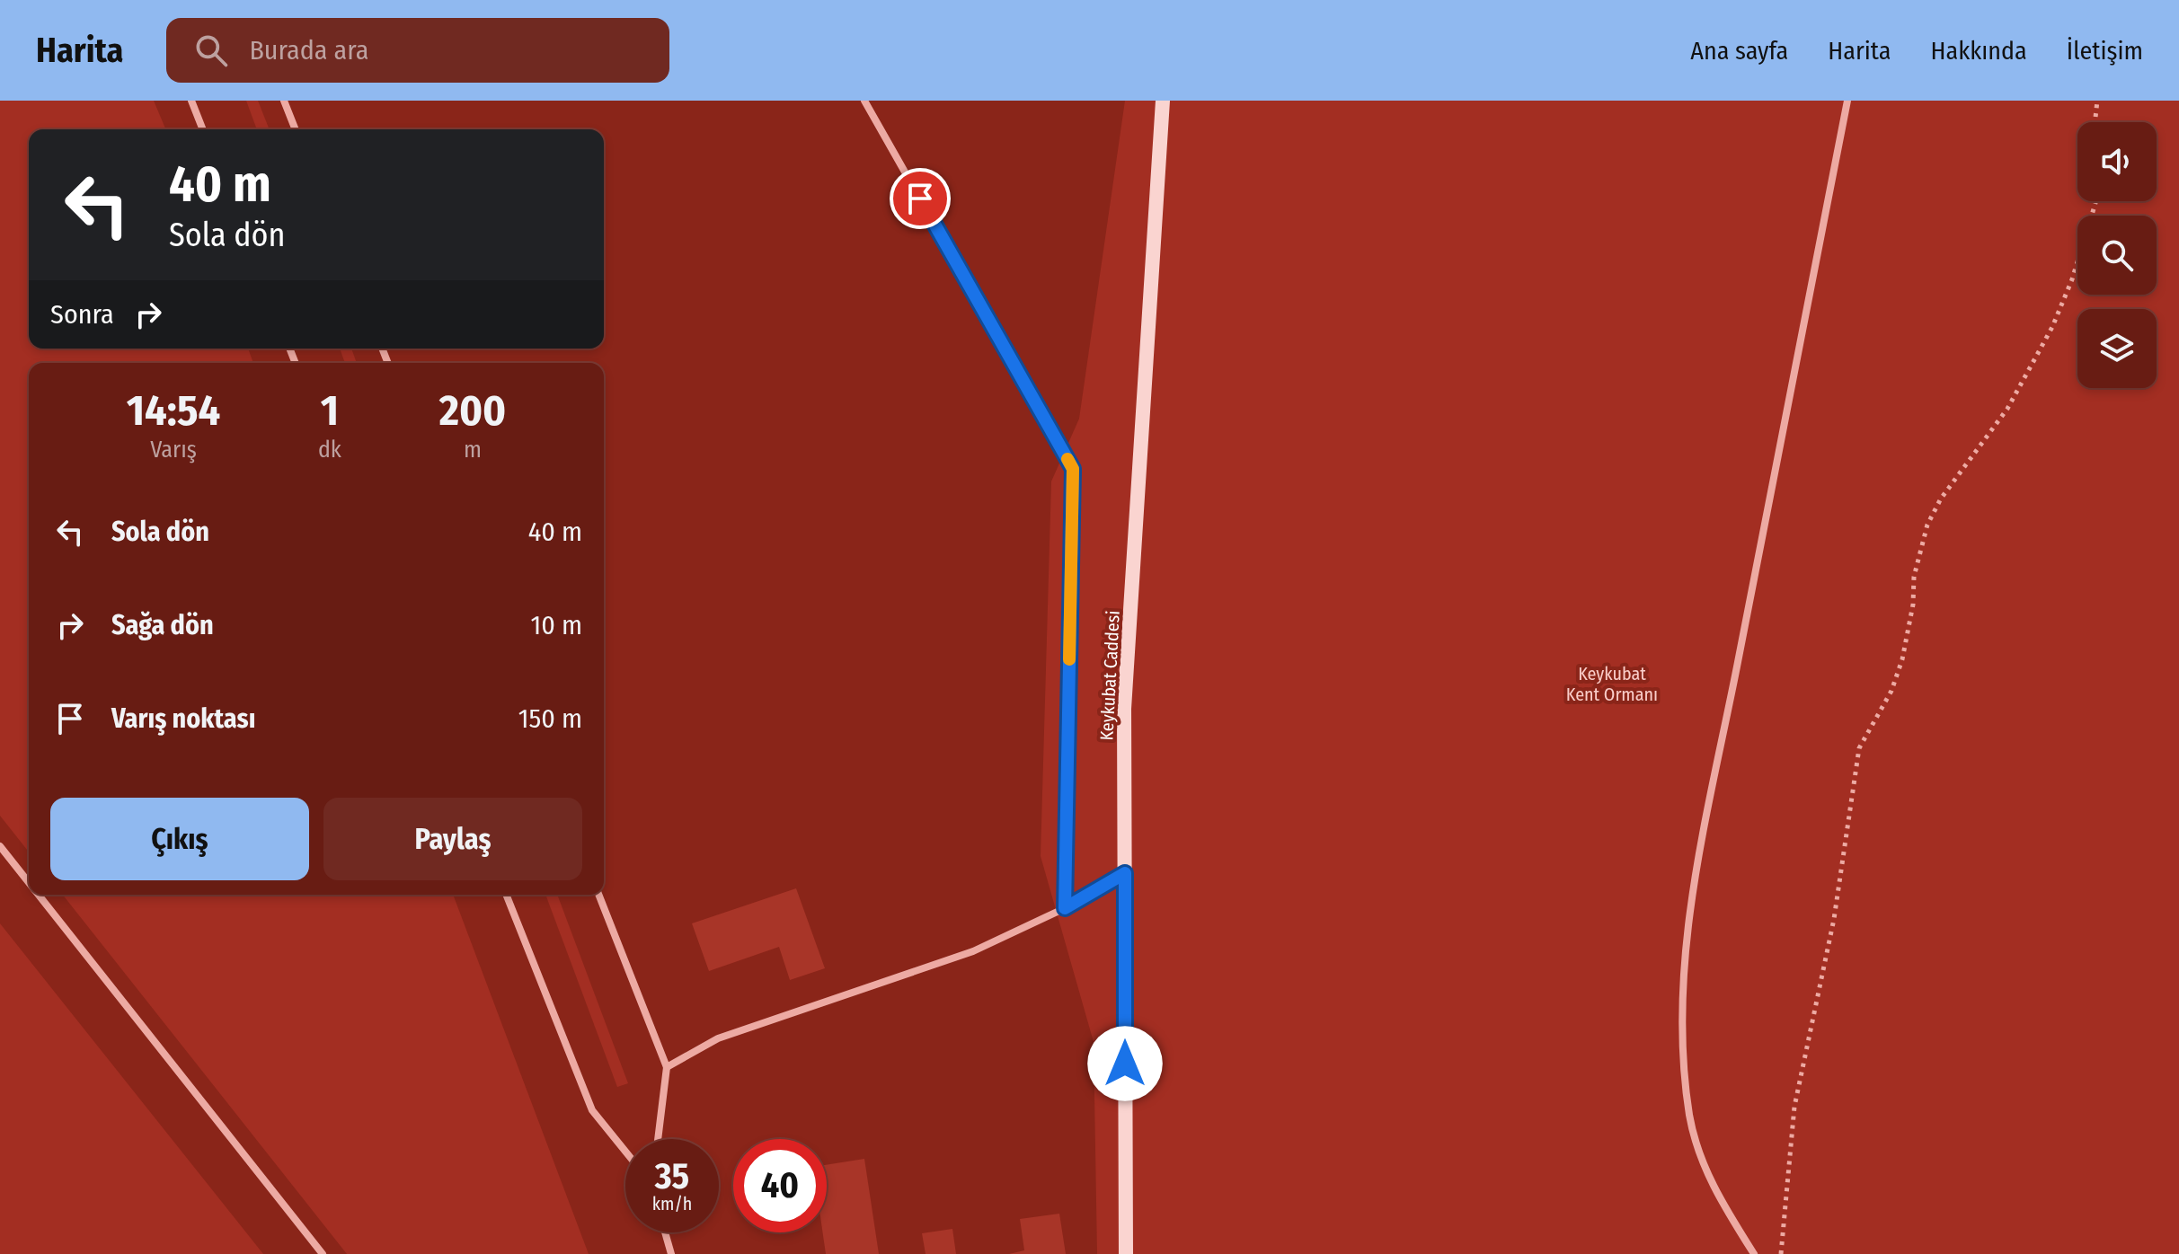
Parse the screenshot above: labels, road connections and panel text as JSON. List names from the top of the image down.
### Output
{
  "streets": {
    "street": ["Keykubat Caddesi"]
  },
  "parks": ["Keykubat Kent Ormanı"],
  "page": {
    "header": "Harita",
    "search": "Burada ara",
    "nav": [
      "Ana sayfa",
      "Harita",
      "Hakkında",
      "İletişim"
    ],
    "turn": ["40 m", "Sola dön"],
    "then": "Sonra",
    "eta": [
      "14:54",
      "Varış",
      "1",
      "dk",
      "200",
      "m"
    ],
    "list": [
      {
        "name": "Sola dön",
        "value": "40 m"
      },
      {
        "name": "Sağa dön",
        "value": "10 m"
      },
      {
        "name": "Varış noktası",
        "value": "150 m"
      }
    ],
    "buttons": ["Çıkış", "Paylaş"],
    "speed": "35 km/h",
    "limit": "40"
  }
}
